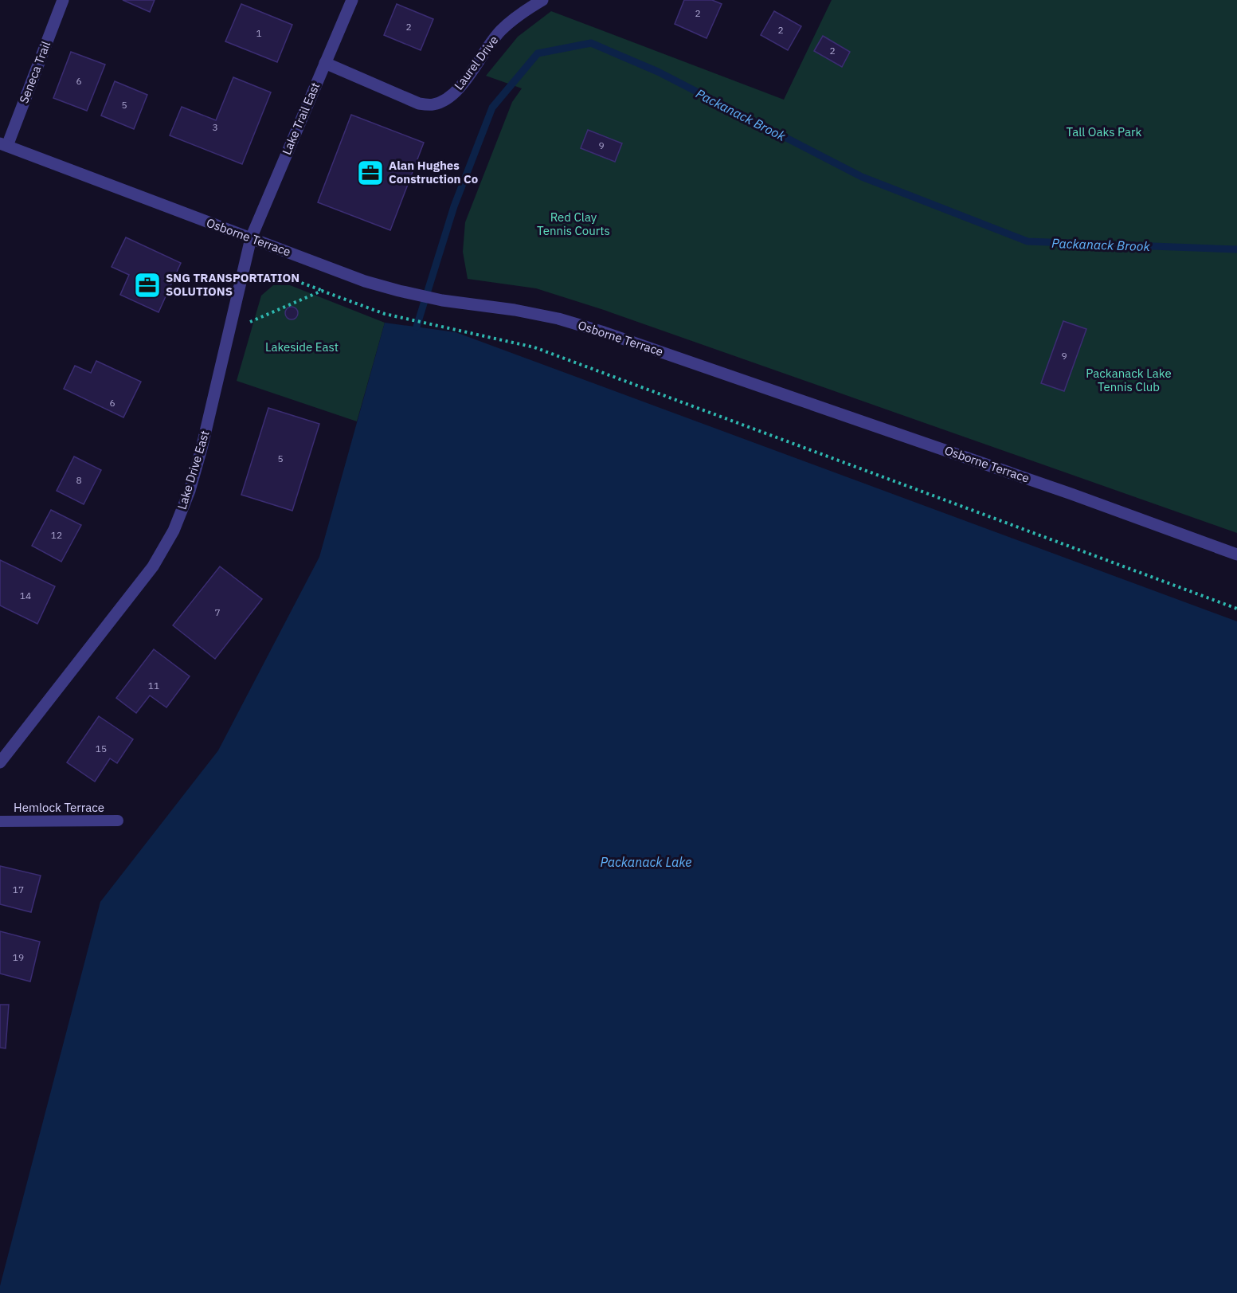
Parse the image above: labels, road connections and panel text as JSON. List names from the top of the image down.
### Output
{
  "streets": {
    "street": [
      "Laurel Drive",
      "Seneca Trail",
      "Lake Trail East",
      "Osborne Terrace",
      "Lake Drive East"
    ],
    "lane": ["Hemlock Terrace"]
  },
  "crossings": [
    ["Laurel Drive", "Lake Trail East"],
    ["Seneca Trail", "Osborne Terrace"],
    ["Lake Trail East", "Osborne Terrace"],
    ["Lake Trail East", "Lake Drive East"],
    ["Osborne Terrace", "Lake Drive East"]
  ],
  "water": ["Packanack Brook", "Packanack Lake"],
  "parks": [
    "Tall Oaks Park",
    "Red Clay Tennis Courts",
    "Lakeside East",
    "Packanack Lake Tennis Club"
  ],
  "places": {
    "office": ["Alan Hughes Construction Co", "SNG TRANSPORTATION SOLUTIONS"]
  },
  "house_numbers": [
    "2",
    "2",
    "2",
    "1",
    "2",
    "6",
    "5",
    "3",
    "9",
    "9",
    "6",
    "5",
    "8",
    "12",
    "14",
    "7",
    "11",
    "15",
    "17",
    "19"
  ]
}
